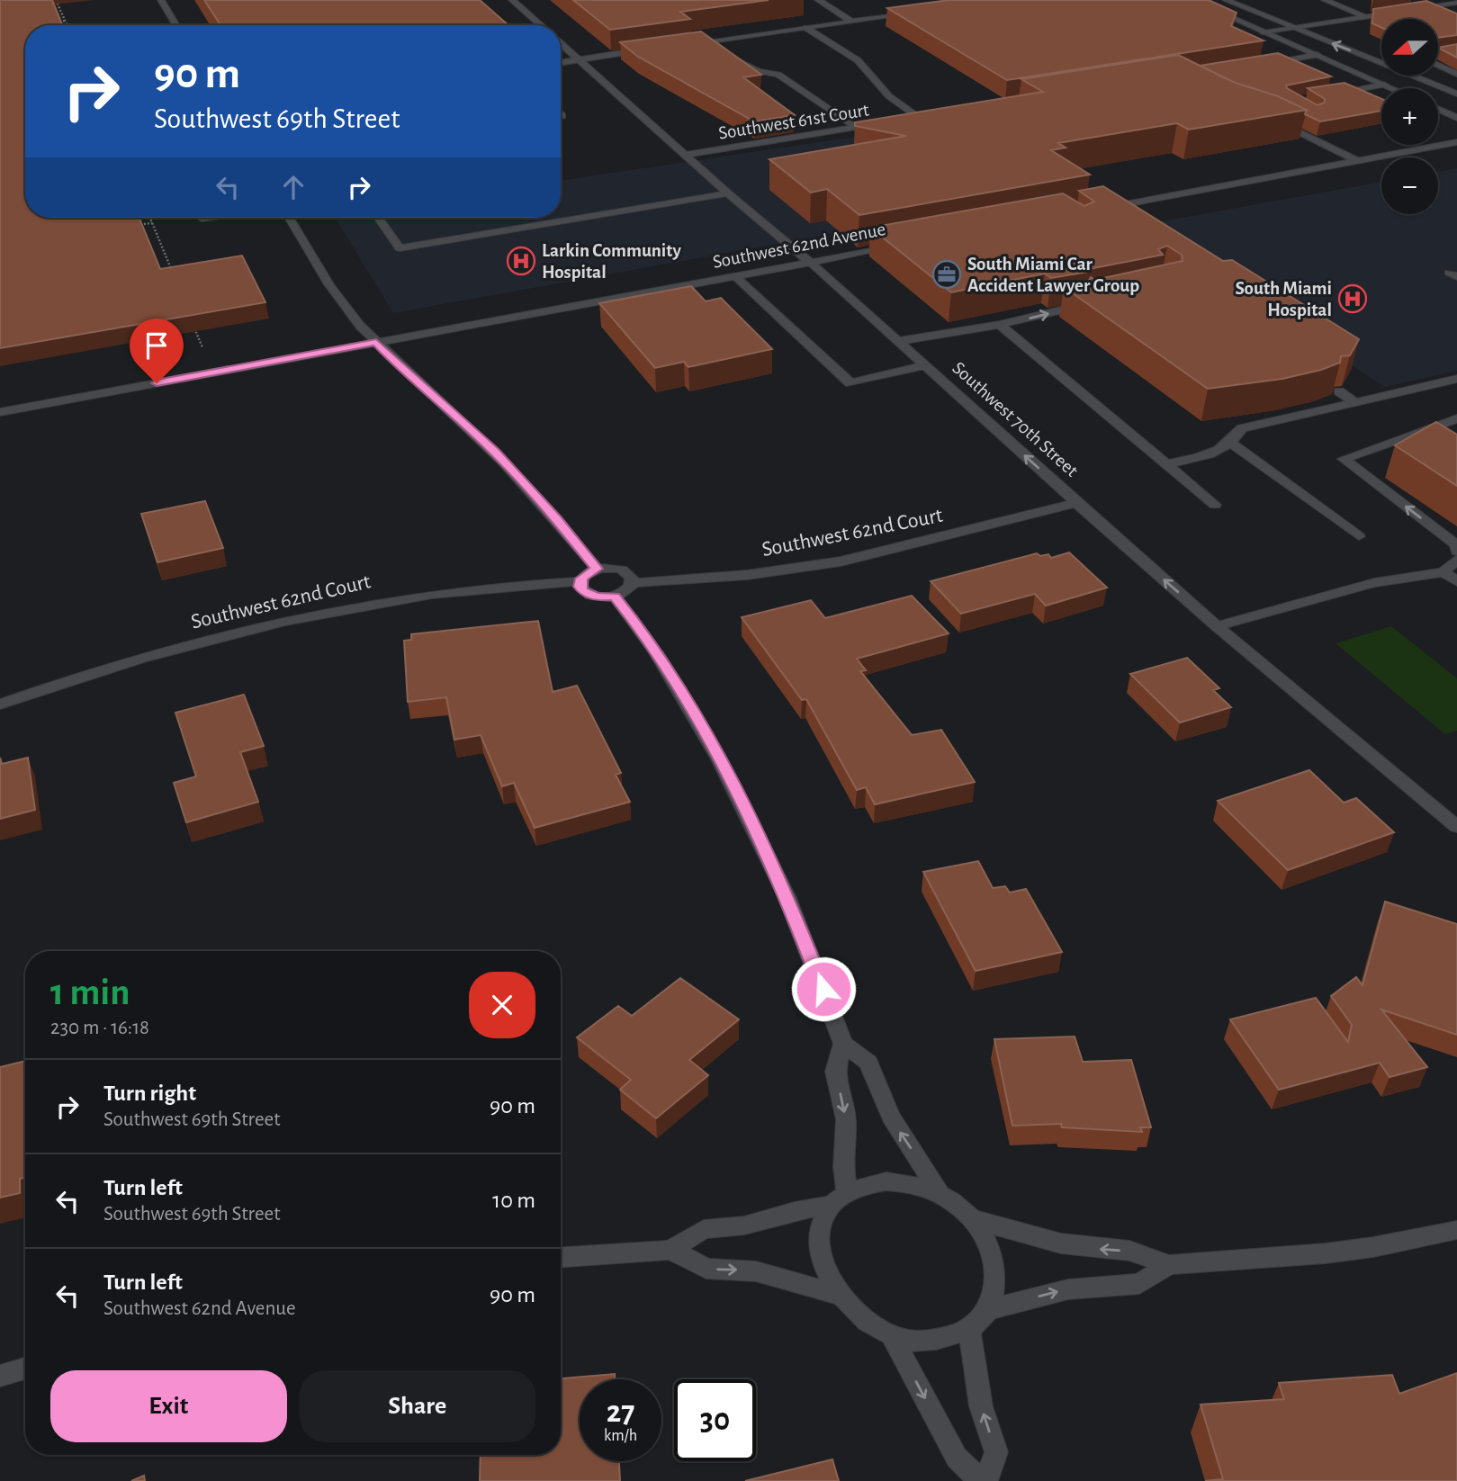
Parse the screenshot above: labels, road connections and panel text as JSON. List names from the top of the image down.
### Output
{
  "streets": {
    "street": [
      "Southwest 61st Court",
      "Southwest 62nd Avenue",
      "Southwest 70th Street",
      "Southwest 62nd Court"
    ]
  },
  "crossings": [
    ["Southwest 61st Court", "Southwest 70th Street"],
    ["Southwest 62nd Avenue", "Southwest 70th Street"],
    ["Southwest 70th Street", "Southwest 62nd Court"]
  ],
  "places": {
    "hospital": ["Larkin Community Hospital", "South Miami Hospital"],
    "office": ["South Miami Car Accident Lawyer Group"]
  },
  "north": "left",
  "page": {
    "map_buttons": ["+", "−"],
    "turn": ["90 m", "Southwest 69th Street"],
    "heading": ["1 min", "230 m · 16:18"],
    "list": [
      {
        "name": "Turn right",
        "note": "Southwest 69th Street",
        "value": "90 m"
      },
      {
        "name": "Turn left",
        "note": "Southwest 69th Street",
        "value": "10 m"
      },
      {
        "name": "Turn left",
        "note": "Southwest 62nd Avenue",
        "value": "90 m"
      }
    ],
    "buttons": ["Exit", "Share"],
    "speed": "27 km/h",
    "limit": "30"
  }
}
